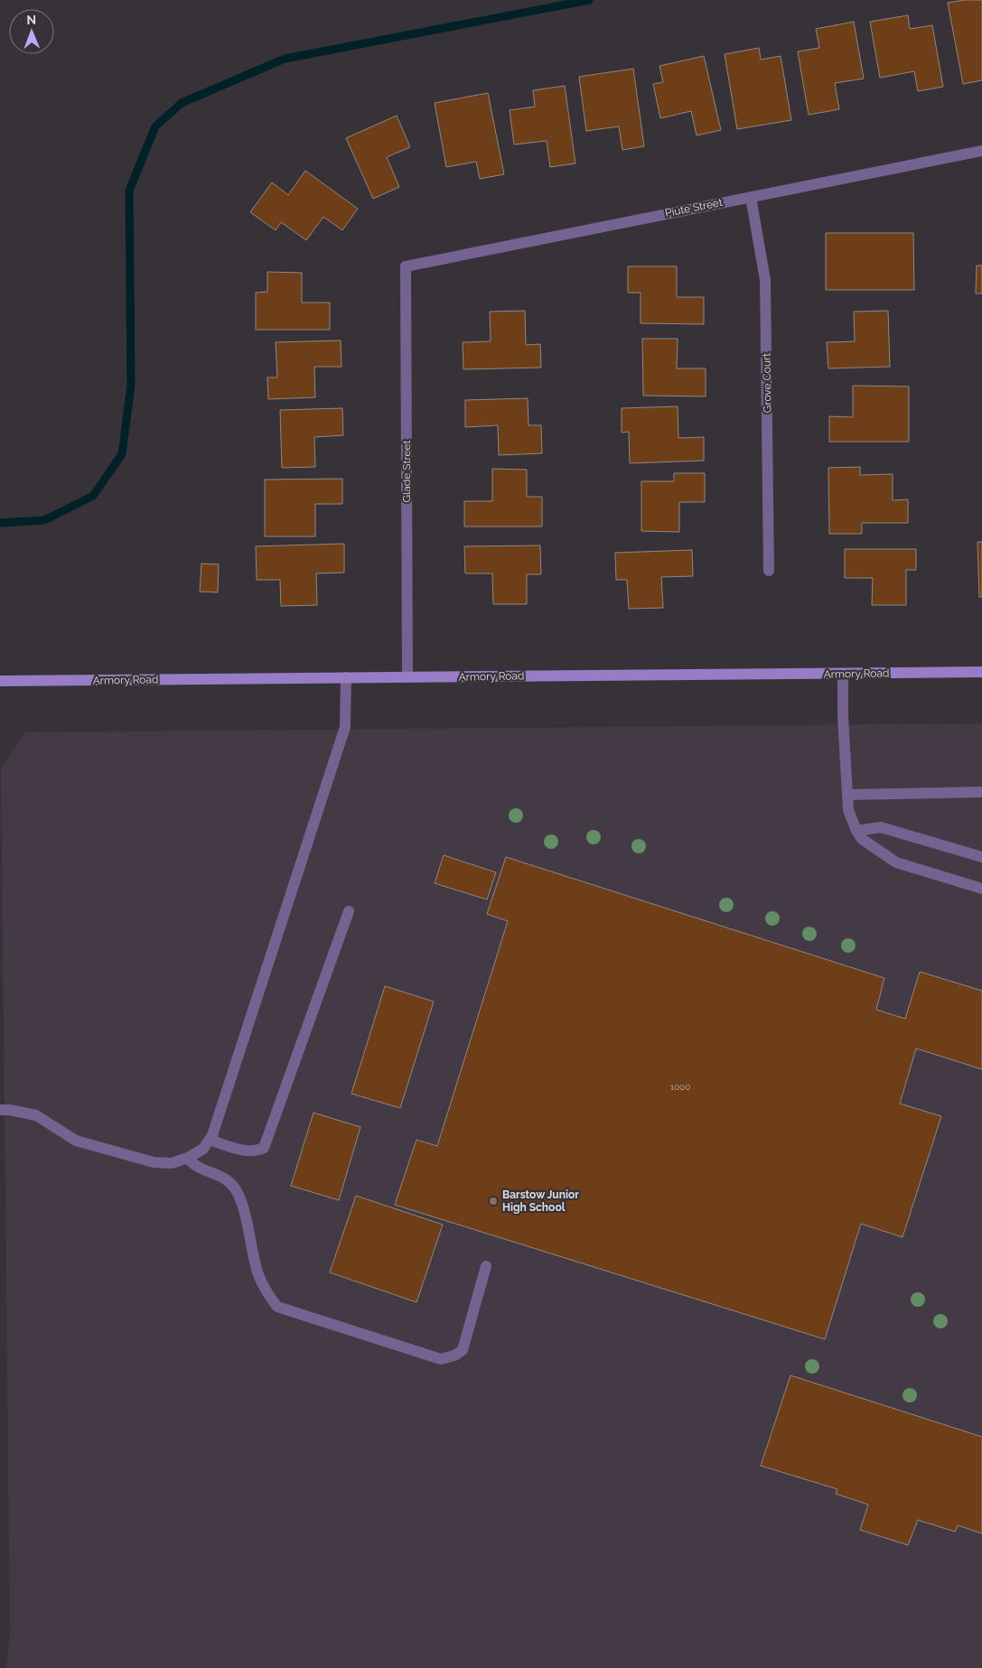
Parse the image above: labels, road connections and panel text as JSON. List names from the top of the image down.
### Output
{
  "streets": {
    "main road": ["Armory Road"],
    "street": ["Piute Street", "Grove Court", "Glade Street"]
  },
  "crossings": [
    ["Piute Street", "Grove Court"],
    ["Piute Street", "Glade Street"],
    ["Glade Street", "Armory Road"]
  ],
  "places": ["Barstow Junior High School"],
  "house_numbers": ["1000"],
  "north": "top"
}
